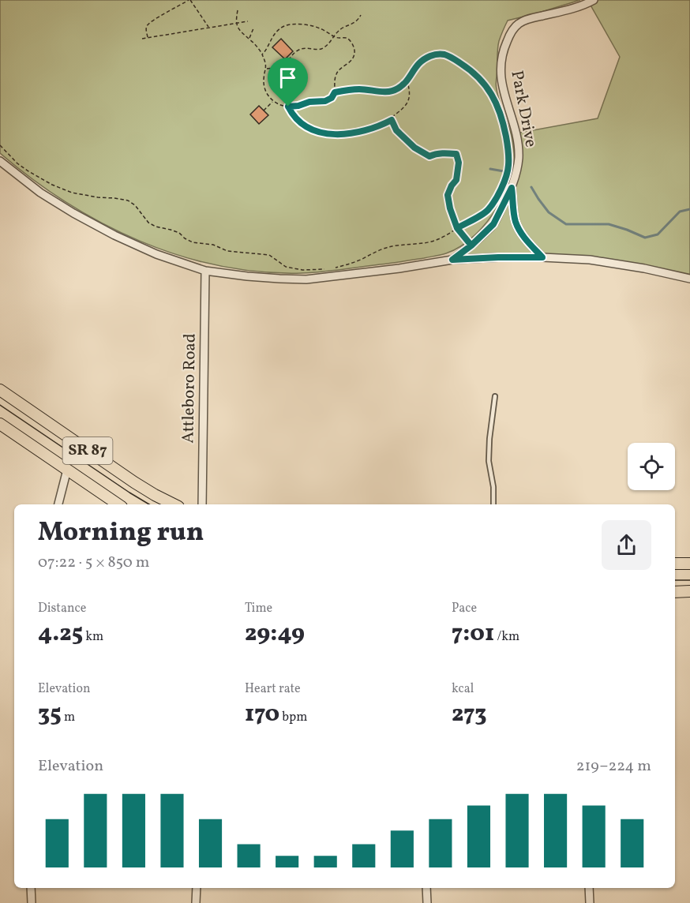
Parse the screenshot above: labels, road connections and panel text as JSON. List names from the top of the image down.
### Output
{
  "streets": {
    "main road": ["SR 87"],
    "street": ["Park Drive", "Attleboro Road"]
  },
  "page": {
    "heading": ["Morning run", "07:22 · 5 × 850 m"],
    "stats": [
      ["Distance", "4.25 km"],
      ["Time", "29:49"],
      ["Pace", "7:01 /km"],
      ["Elevation", "35 m"],
      ["Heart rate", "170 bpm"],
      ["kcal", "273"]
    ],
    "chart": ["Elevation", "219–224 m"]
  }
}
